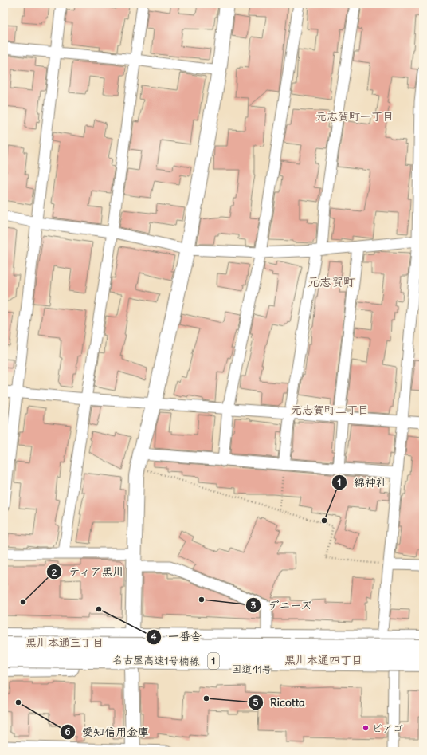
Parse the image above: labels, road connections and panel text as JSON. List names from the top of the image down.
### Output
{
  "streets": {
    "highway": ["名古屋高速1号楠線", "1", "国道41号"]
  },
  "districts": [
    "元志賀町一丁目",
    "元志賀町",
    "元志賀町二丁目",
    "黒川本通三丁目",
    "黒川本通四丁目"
  ],
  "places": [
    "綿神社",
    "デニーズ",
    "ティア黒川",
    "一番舎",
    "Ricotta",
    "愛知信用金庫",
    "ピアゴ"
  ]
}
